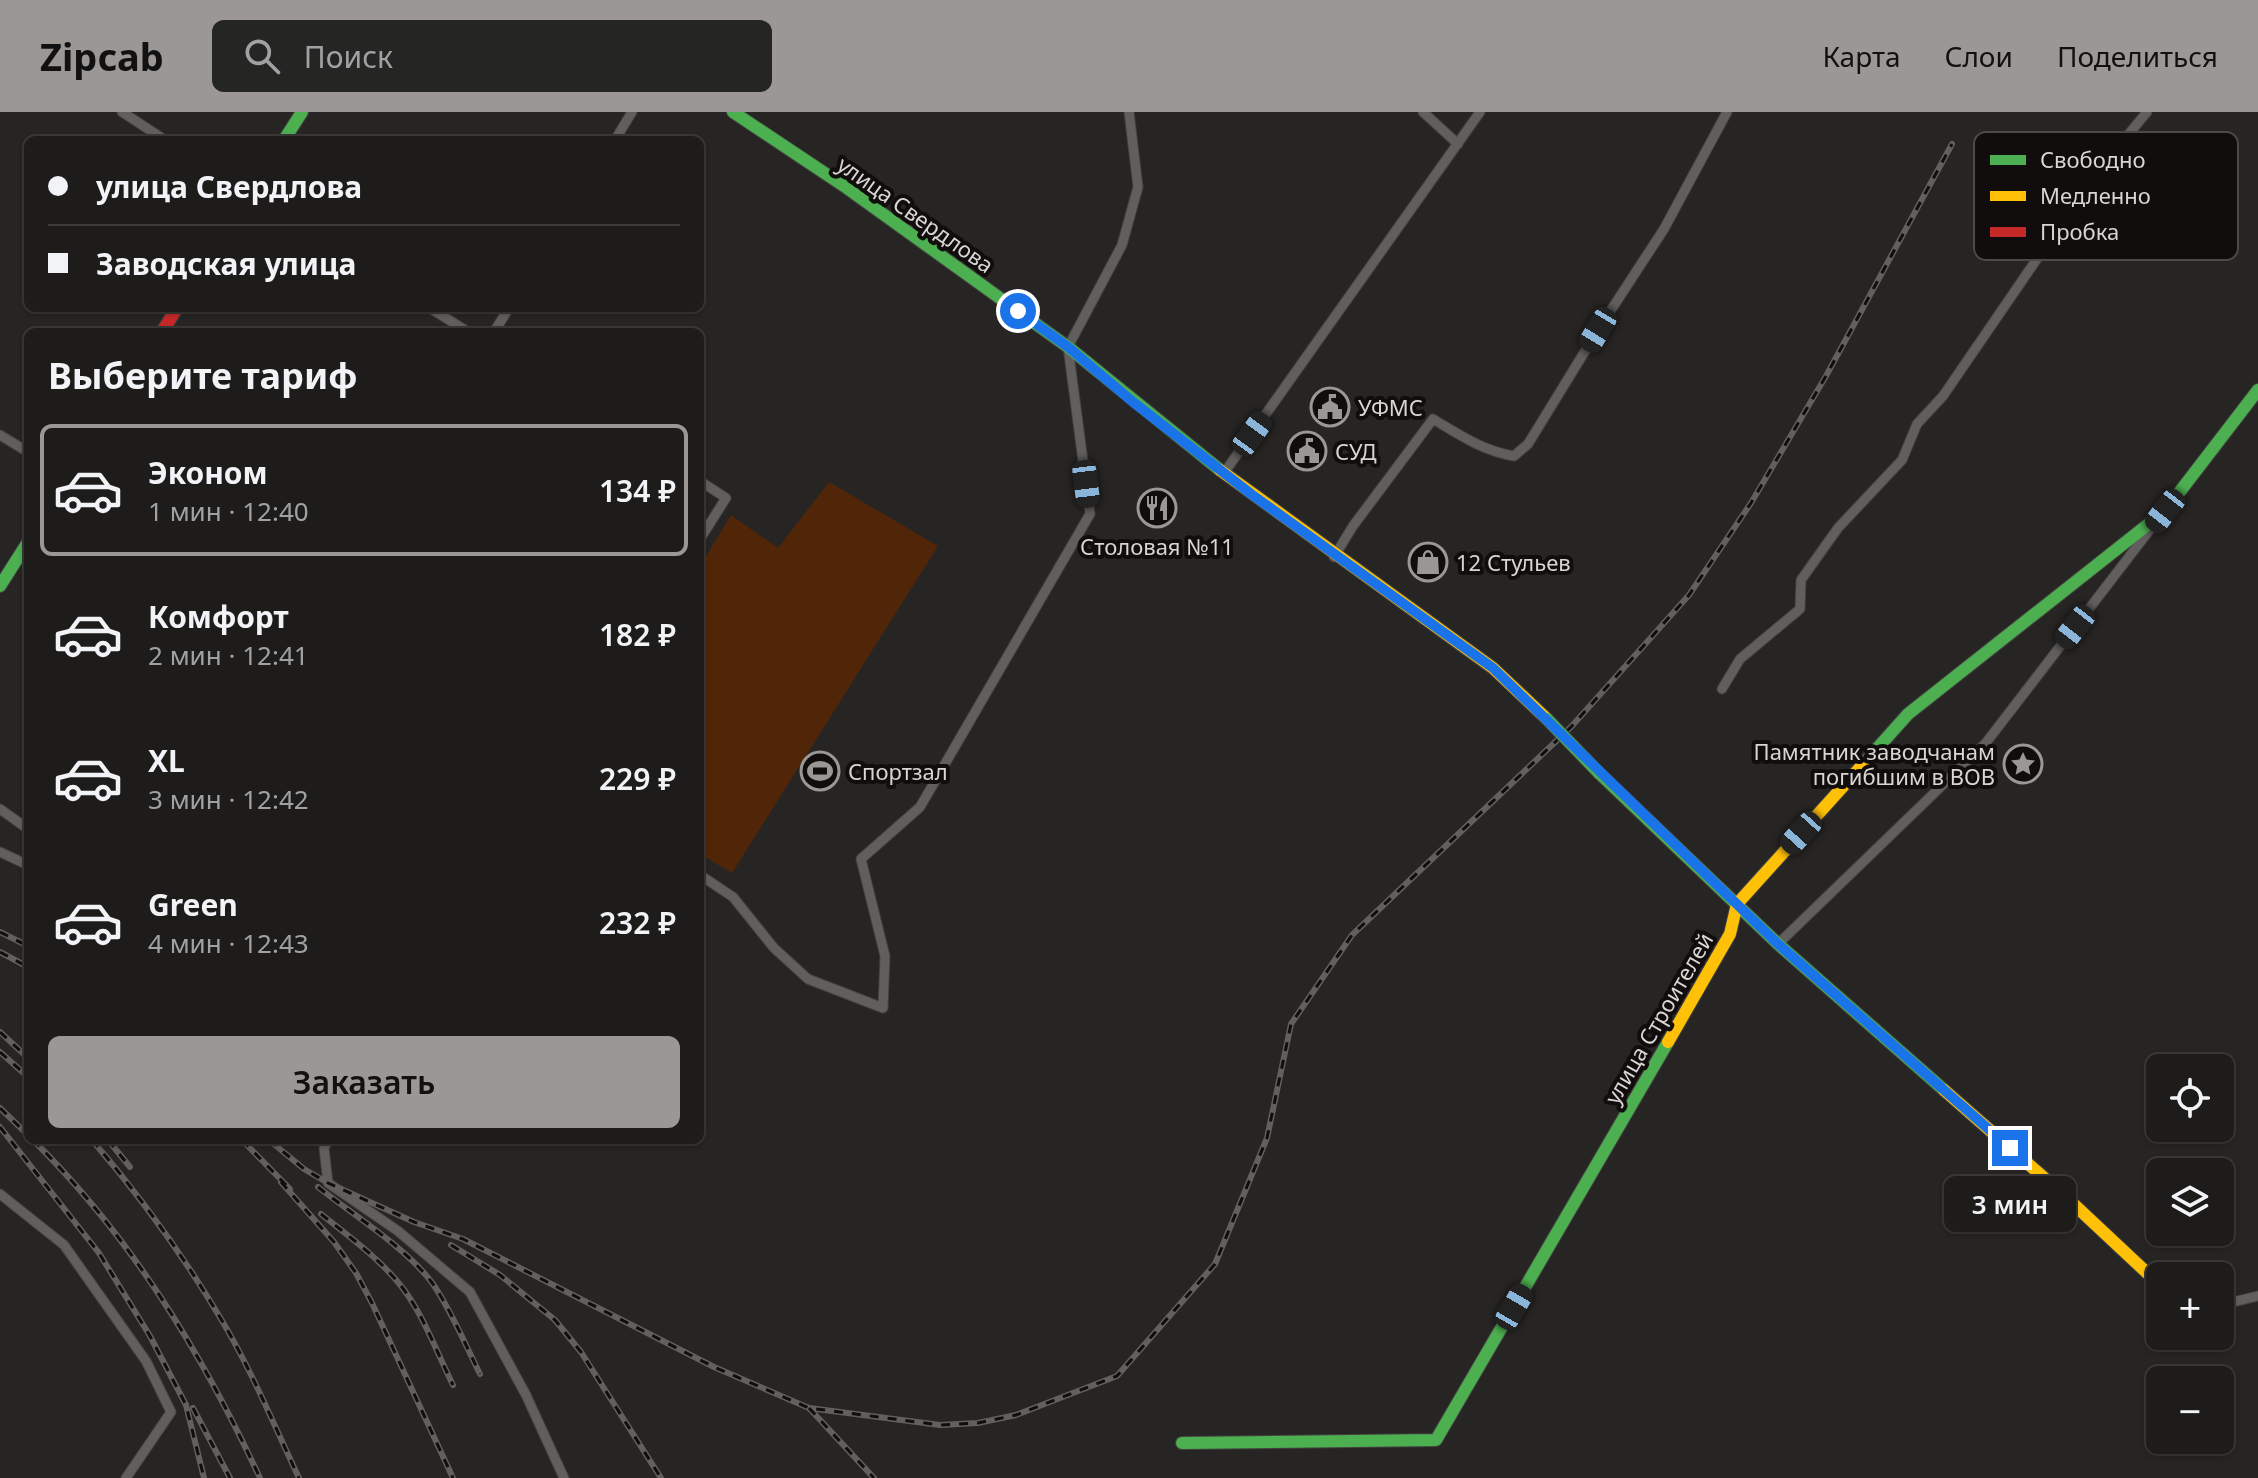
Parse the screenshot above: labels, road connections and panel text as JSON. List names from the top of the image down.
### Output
{
  "streets": {
    "street": ["улица Свердлова", "улица Строителей"]
  },
  "crossings": [
    ["улица Свердлова", "улица Строителей"]
  ],
  "places": {
    "public building": ["УФМС", "СУД"],
    "restaurant": ["Столовая №11"],
    "shop": ["12 Стульев"],
    "place": ["Памятник заводчанам погибшим в ВОВ"],
    "sports": ["Спортзал"]
  },
  "legend": ["Свободно", "Медленно", "Пробка"],
  "page": {
    "header": "Zipcab",
    "search": "Поиск",
    "nav": ["Карта", "Слои", "Поделиться"],
    "banner": ["улица Свердлова", "Заводская улица"],
    "heading": "Выберите тариф",
    "list": [
      {
        "name": "Эконом",
        "note": "1 мин · 12:40",
        "value": "134 ₽"
      },
      {
        "name": "Комфорт",
        "note": "2 мин · 12:41",
        "value": "182 ₽"
      },
      {
        "name": "XL",
        "note": "3 мин · 12:42",
        "value": "229 ₽"
      },
      {
        "name": "Green",
        "note": "4 мин · 12:43",
        "value": "232 ₽"
      }
    ],
    "buttons": "Заказать",
    "map_buttons": ["+", "−"],
    "bubble": "3 мин"
  }
}
